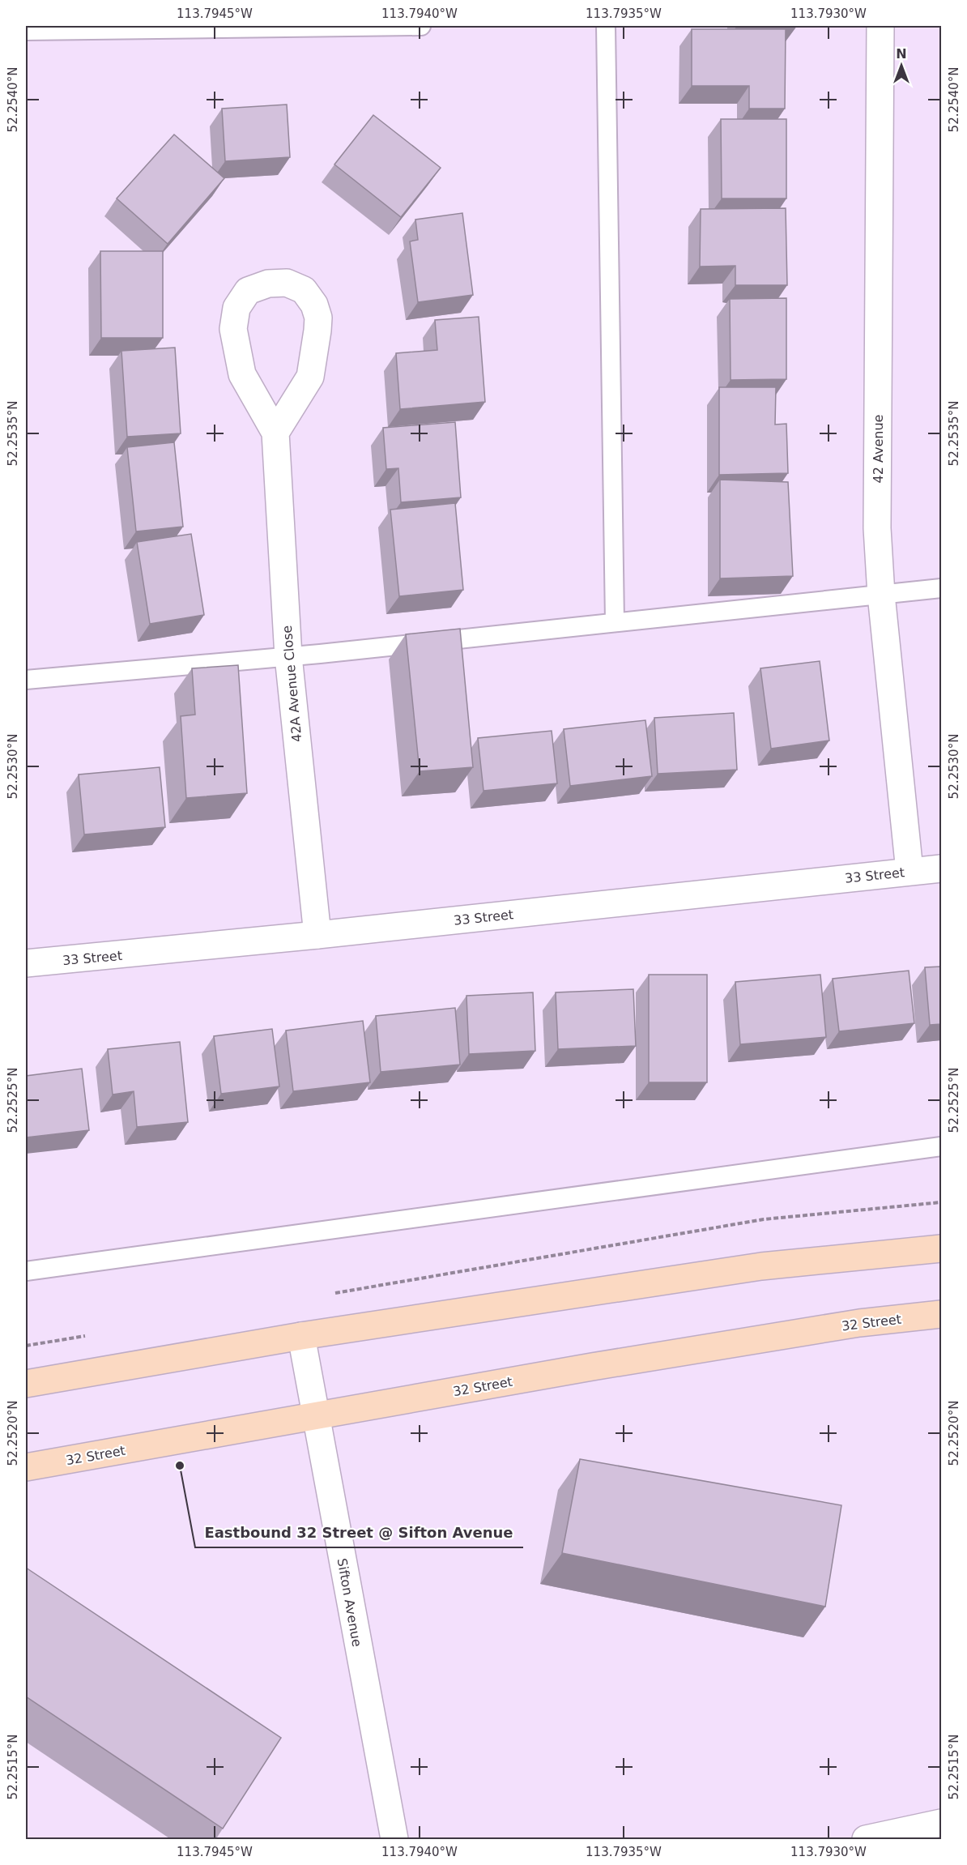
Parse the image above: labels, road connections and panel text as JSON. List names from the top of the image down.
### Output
{
  "streets": {
    "main road": ["32 Street"],
    "street": [
      "42 Avenue",
      "42A Avenue Close",
      "33 Street",
      "Sifton Avenue"
    ]
  },
  "crossings": [
    ["42 Avenue", "33 Street"],
    ["42A Avenue Close", "33 Street"],
    ["32 Street", "Sifton Avenue"]
  ],
  "places": ["Eastbound 32 Street @ Sifton Avenue"],
  "north": "top",
  "coordinates": [
    "113.7945°W",
    "113.7940°W",
    "113.7935°W",
    "113.7930°W",
    "52.2540°N",
    "52.2535°N",
    "52.2530°N",
    "52.2525°N",
    "52.2520°N",
    "52.2515°N"
  ]
}
